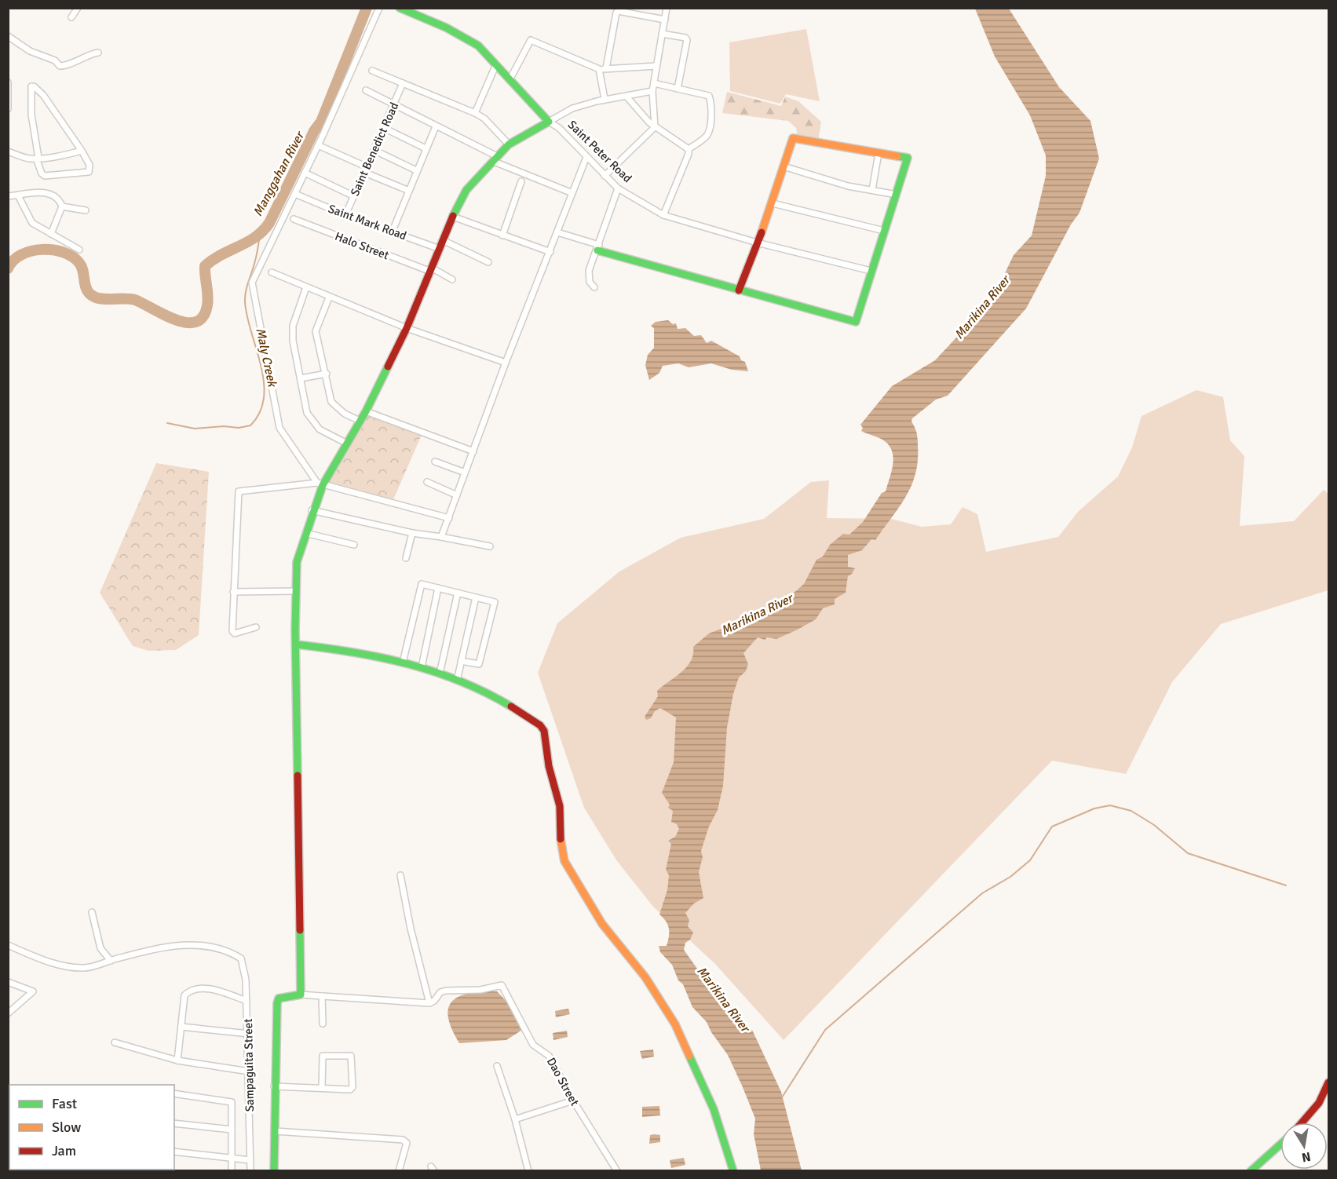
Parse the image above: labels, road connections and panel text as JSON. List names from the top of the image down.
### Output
{
  "streets": {
    "street": [
      "Saint Benedict Road",
      "Saint Peter Road",
      "Saint Mark Road",
      "Halo Street",
      "Sampaguita Street",
      "Dao Street"
    ]
  },
  "crossings": [
    ["Saint Benedict Road", "Saint Mark Road"]
  ],
  "water": ["Manggahan River", "Marikina River", "Maly Creek"],
  "legend": ["Fast", "Slow", "Jam"],
  "north": "bottom"
}
